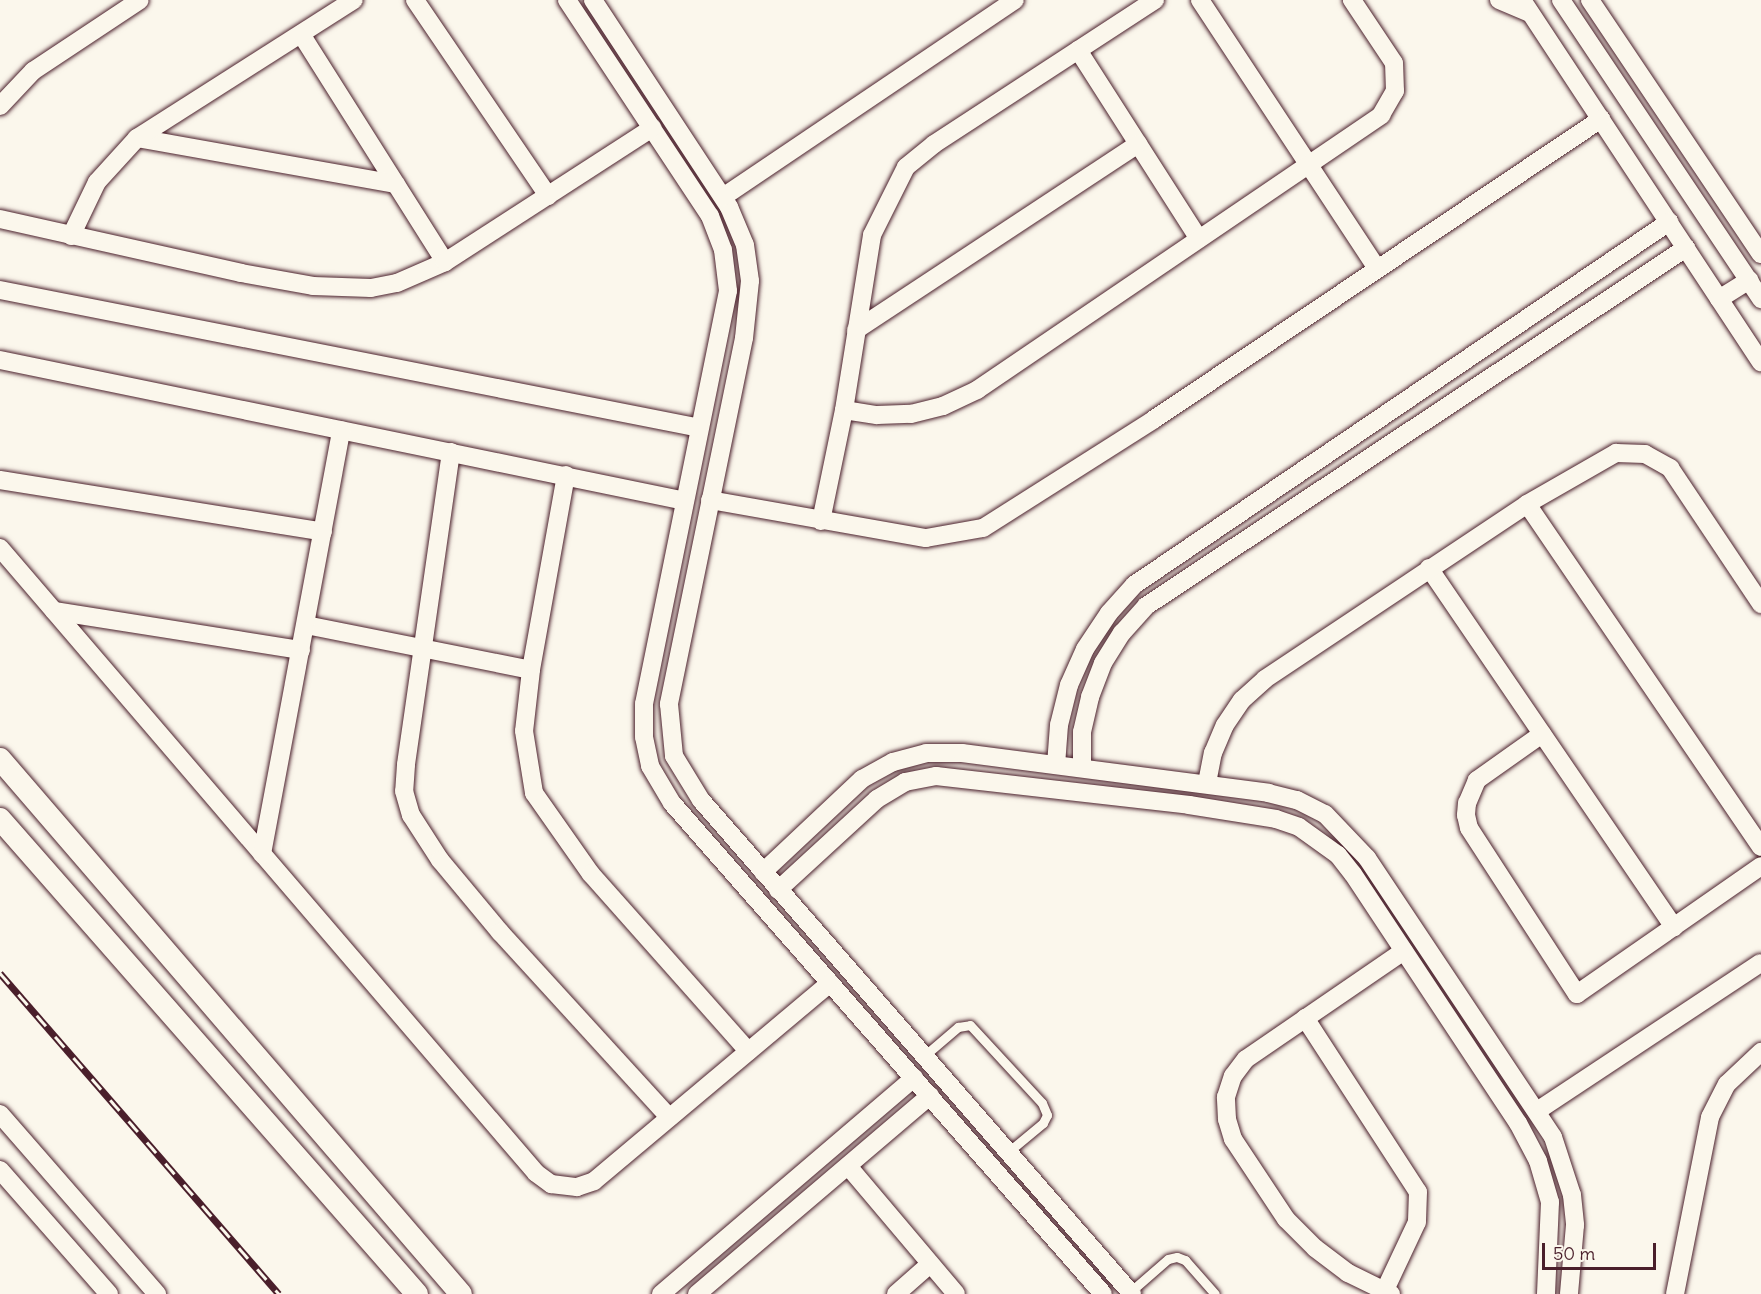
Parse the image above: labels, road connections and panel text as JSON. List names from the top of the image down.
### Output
{
  "scale_bar": "50 m"
}
